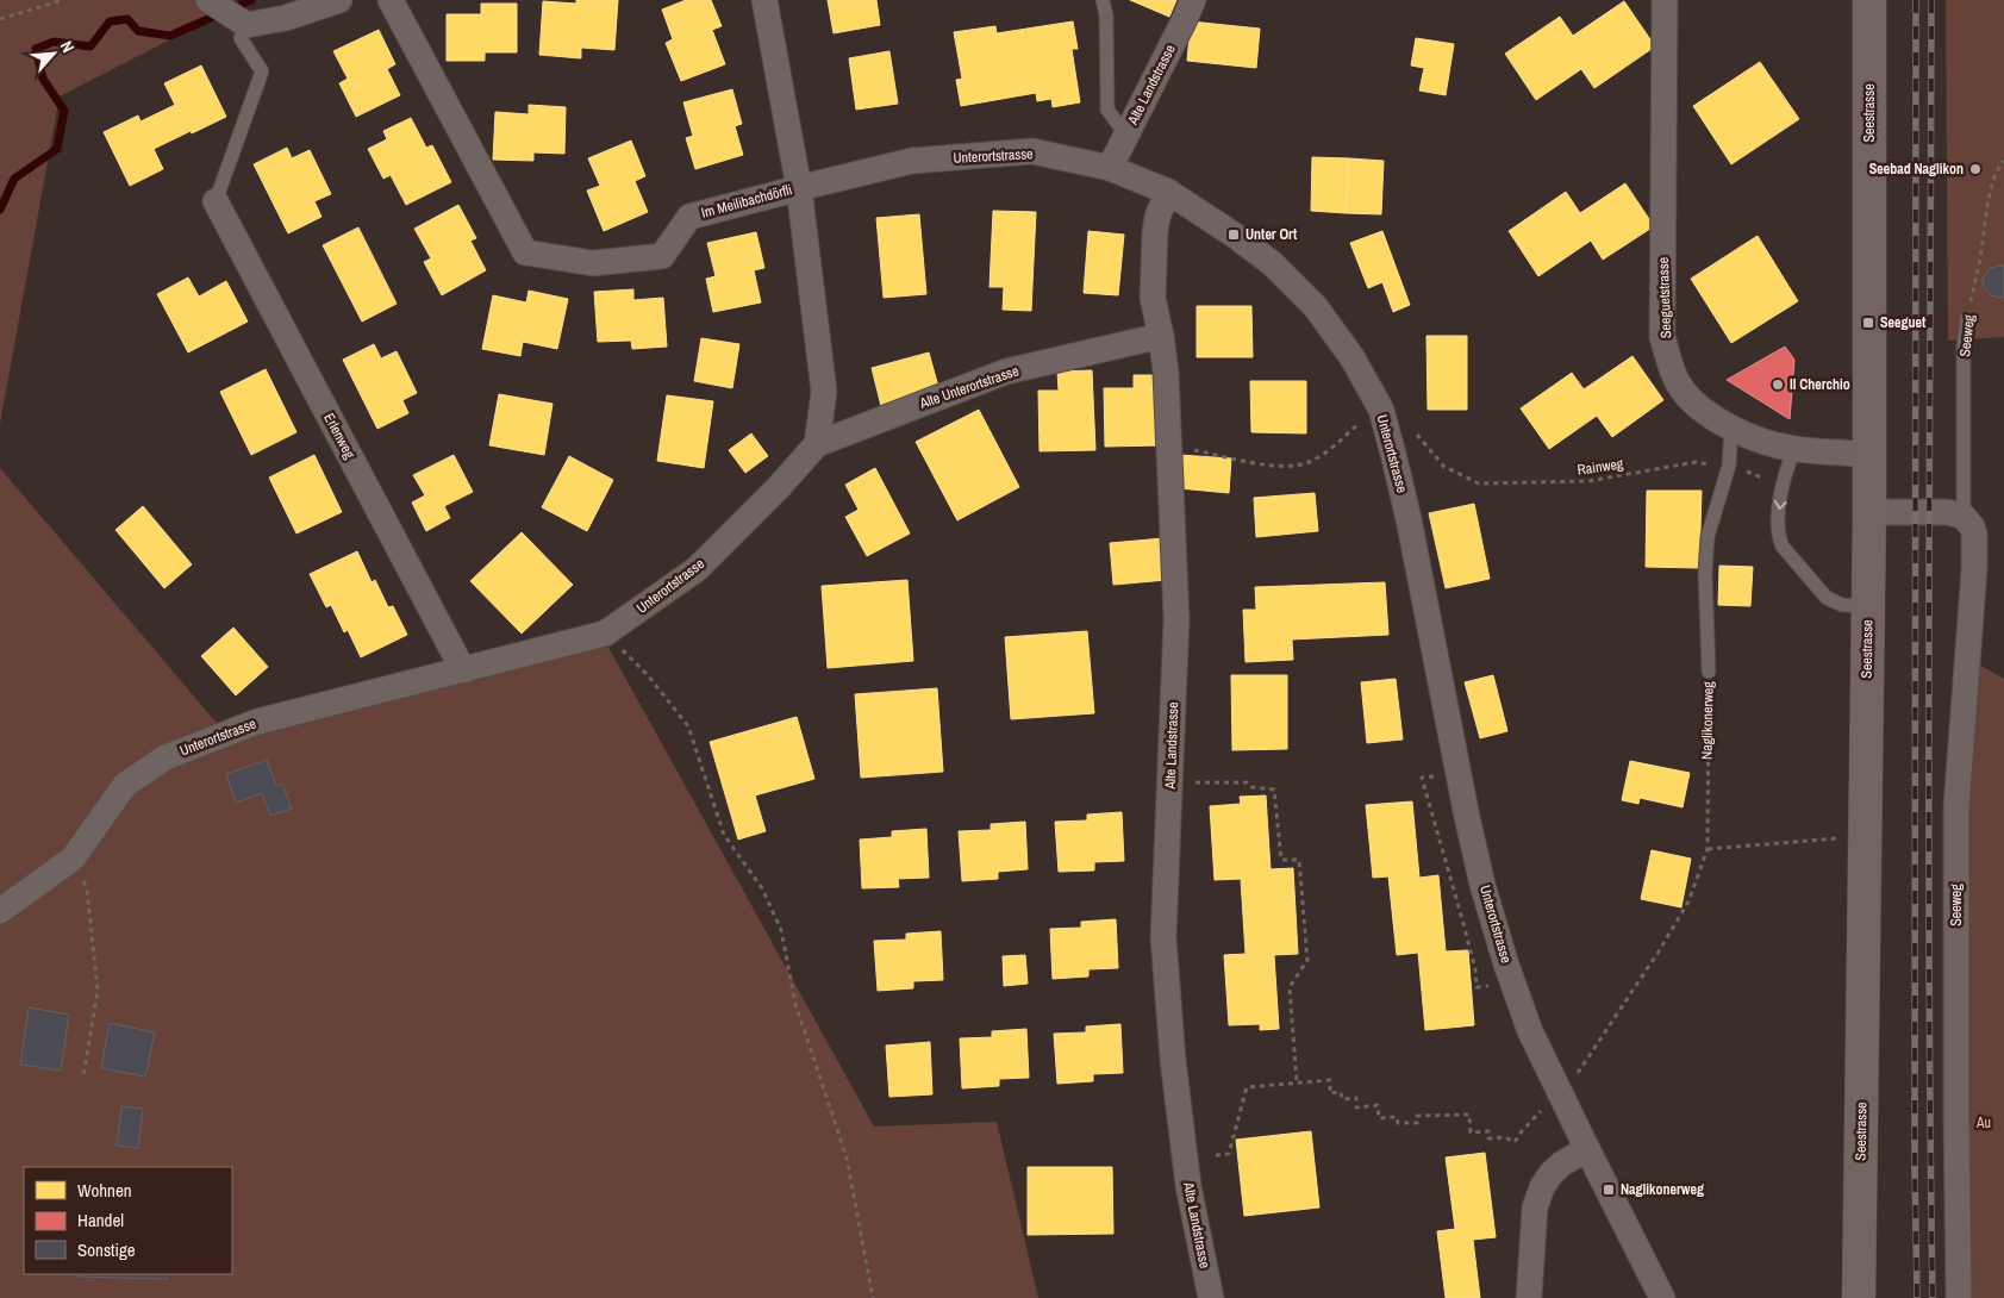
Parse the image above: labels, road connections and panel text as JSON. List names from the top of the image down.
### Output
{
  "streets": {
    "main road": ["Seestrasse"],
    "street": [
      "Alte Landstrasse",
      "Unterortstrasse",
      "Im Meilibachdörfli",
      "Seeguetstrasse",
      "Seeweg",
      "Alte Unterortstrasse",
      "Erlenweg"
    ],
    "lane": ["Naglikonerweg"],
    "path": ["Rainweg"]
  },
  "crossings": [
    ["Alte Landstrasse", "Unterortstrasse"],
    ["Alte Landstrasse", "Alte Unterortstrasse"],
    ["Seestrasse", "Seeguetstrasse"],
    ["Unterortstrasse", "Im Meilibachdörfli"],
    ["Unterortstrasse", "Alte Unterortstrasse"],
    ["Unterortstrasse", "Erlenweg"],
    ["Seeguetstrasse", "Naglikonerweg"],
    ["Rainweg", "Naglikonerweg"]
  ],
  "parks": ["Au"],
  "places": {
    "other": ["Seebad Naglikon", "Il Cherchio"],
    "transit": ["Unter Ort", "Seeguet", "Naglikonerweg"]
  },
  "legend": ["Wohnen", "Handel", "Sonstige"],
  "north": "top right"
}
